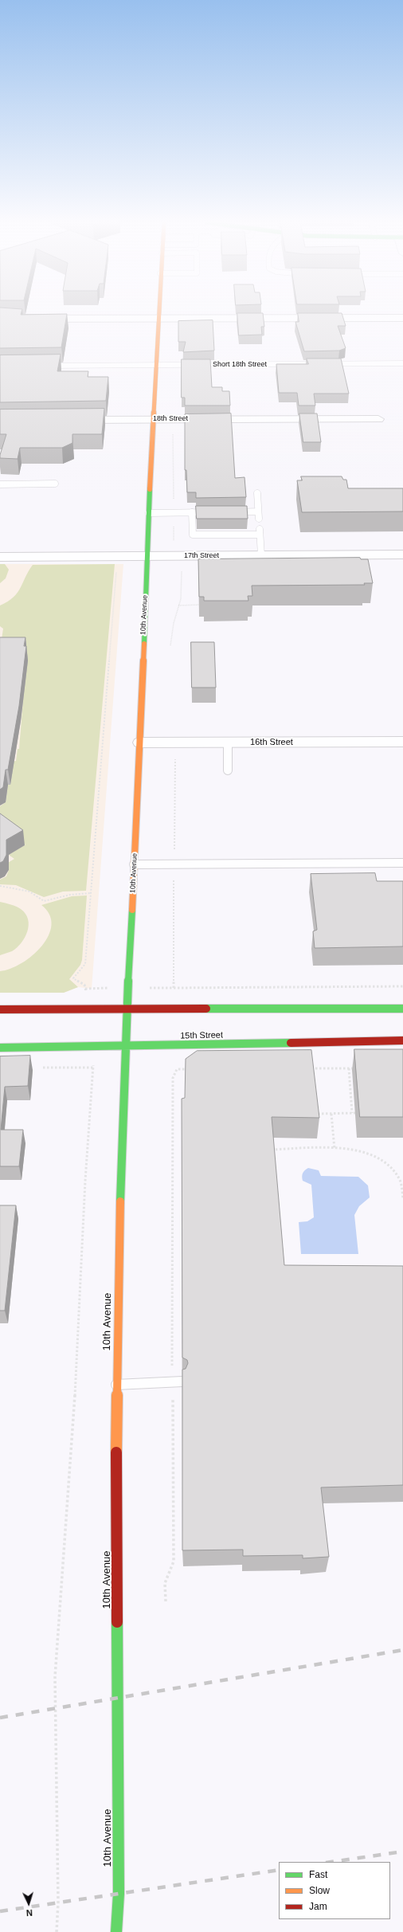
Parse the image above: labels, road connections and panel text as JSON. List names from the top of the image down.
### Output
{
  "streets": {
    "main road": ["10th Avenue", "15th Street"],
    "street": ["18th Street", "17th Street", "16th Street"],
    "lane": ["Short 18th Street"]
  },
  "crossings": [
    ["Short 18th Street", "10th Avenue"],
    ["18th Street", "10th Avenue"],
    ["17th Street", "10th Avenue"],
    ["10th Avenue", "16th Street"],
    ["10th Avenue", "15th Street"]
  ],
  "legend": ["Fast", "Slow", "Jam"],
  "north": "bottom"
}
